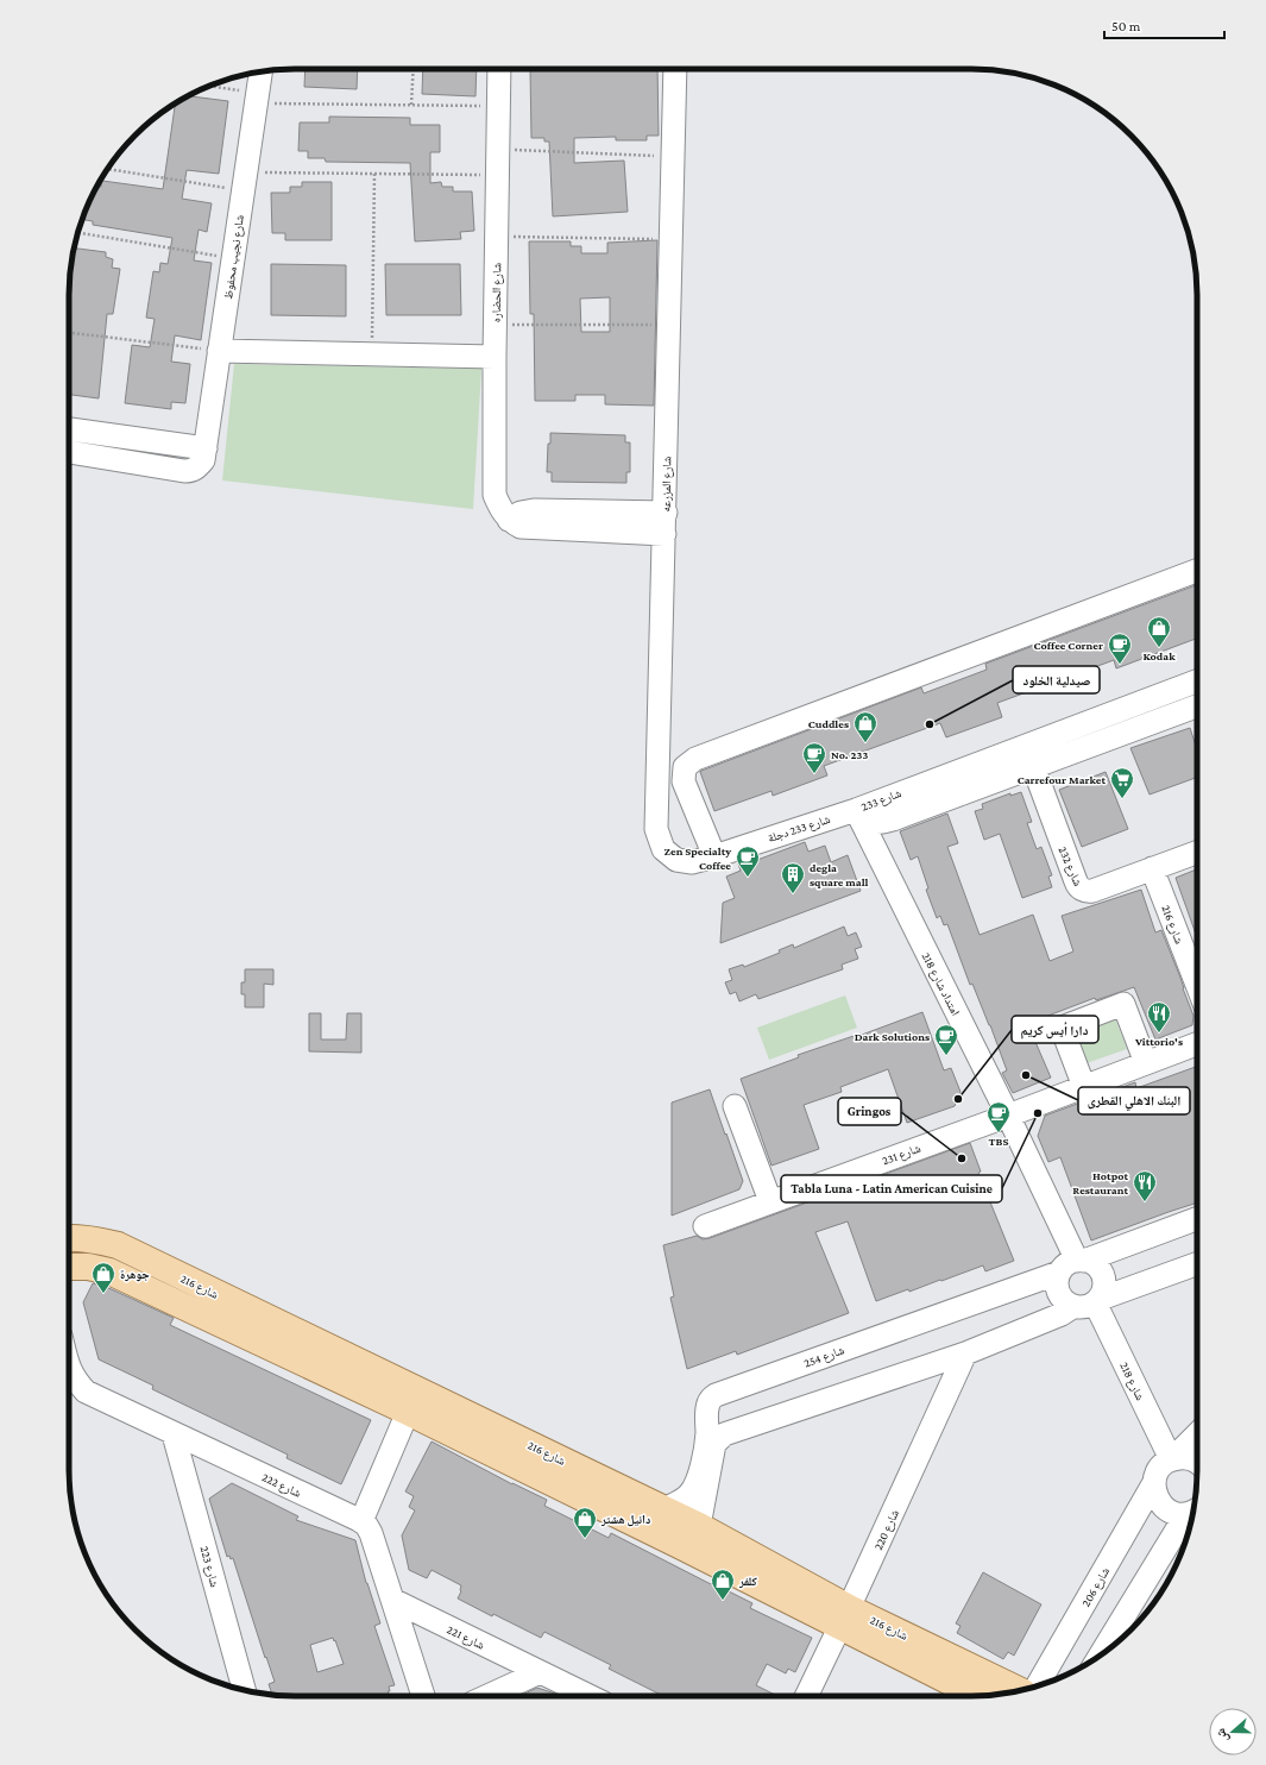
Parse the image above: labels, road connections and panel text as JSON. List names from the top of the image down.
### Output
{
  "streets": {
    "main road": ["شارع 216"],
    "street": [
      "شارع نجيب محفوظ",
      "شارع الحضاره",
      "شارع المزرعه",
      "شارع 233",
      "شارع 233 دجلة",
      "شارع 232",
      "امتداد شارع 218",
      "شارع 231",
      "شارع 254",
      "شارع 218",
      "شارع 222",
      "شارع 220",
      "شارع 223",
      "شارع 206",
      "شارع 221"
    ]
  },
  "crossings": [
    ["شارع الحضاره", "شارع المزرعه"],
    ["شارع المزرعه", "شارع 233 دجلة"],
    ["شارع 233", "شارع 233 دجلة"],
    ["شارع 233", "شارع 232"],
    ["شارع 233", "امتداد شارع 218"],
    ["شارع 233 دجلة", "امتداد شارع 218"],
    ["شارع 232", "شارع 216"],
    ["شارع 216", "شارع 254"],
    ["شارع 216", "شارع 220"],
    ["امتداد شارع 218", "شارع 231"],
    ["امتداد شارع 218", "شارع 254"],
    ["امتداد شارع 218", "شارع 218"],
    ["شارع 254", "شارع 218"],
    ["شارع 218", "شارع 206"],
    ["شارع 222", "شارع 223"]
  ],
  "places": {
    "shop": [
      "Kodak",
      "Cuddles",
      "جوهرة",
      "دانيل هشتر",
      "كلفر"
    ],
    "cafe": [
      "Coffee Corner",
      "No. 233",
      "Zen Specialty Coffee",
      "Dark Solutions",
      "TBS"
    ],
    "other": [
      "صيدلية الخلود",
      "البنك الاهلي القطرى",
      "دارا أيس كريم",
      "Tabla Luna - Latin American Cuisine",
      "Gringos"
    ],
    "supermarket": ["Carrefour Market"],
    "building": ["degla square mall"],
    "restaurant": ["Vittorio's", "Hotpot Restaurant"]
  },
  "scale_bar": "50 m",
  "north": "left"
}
